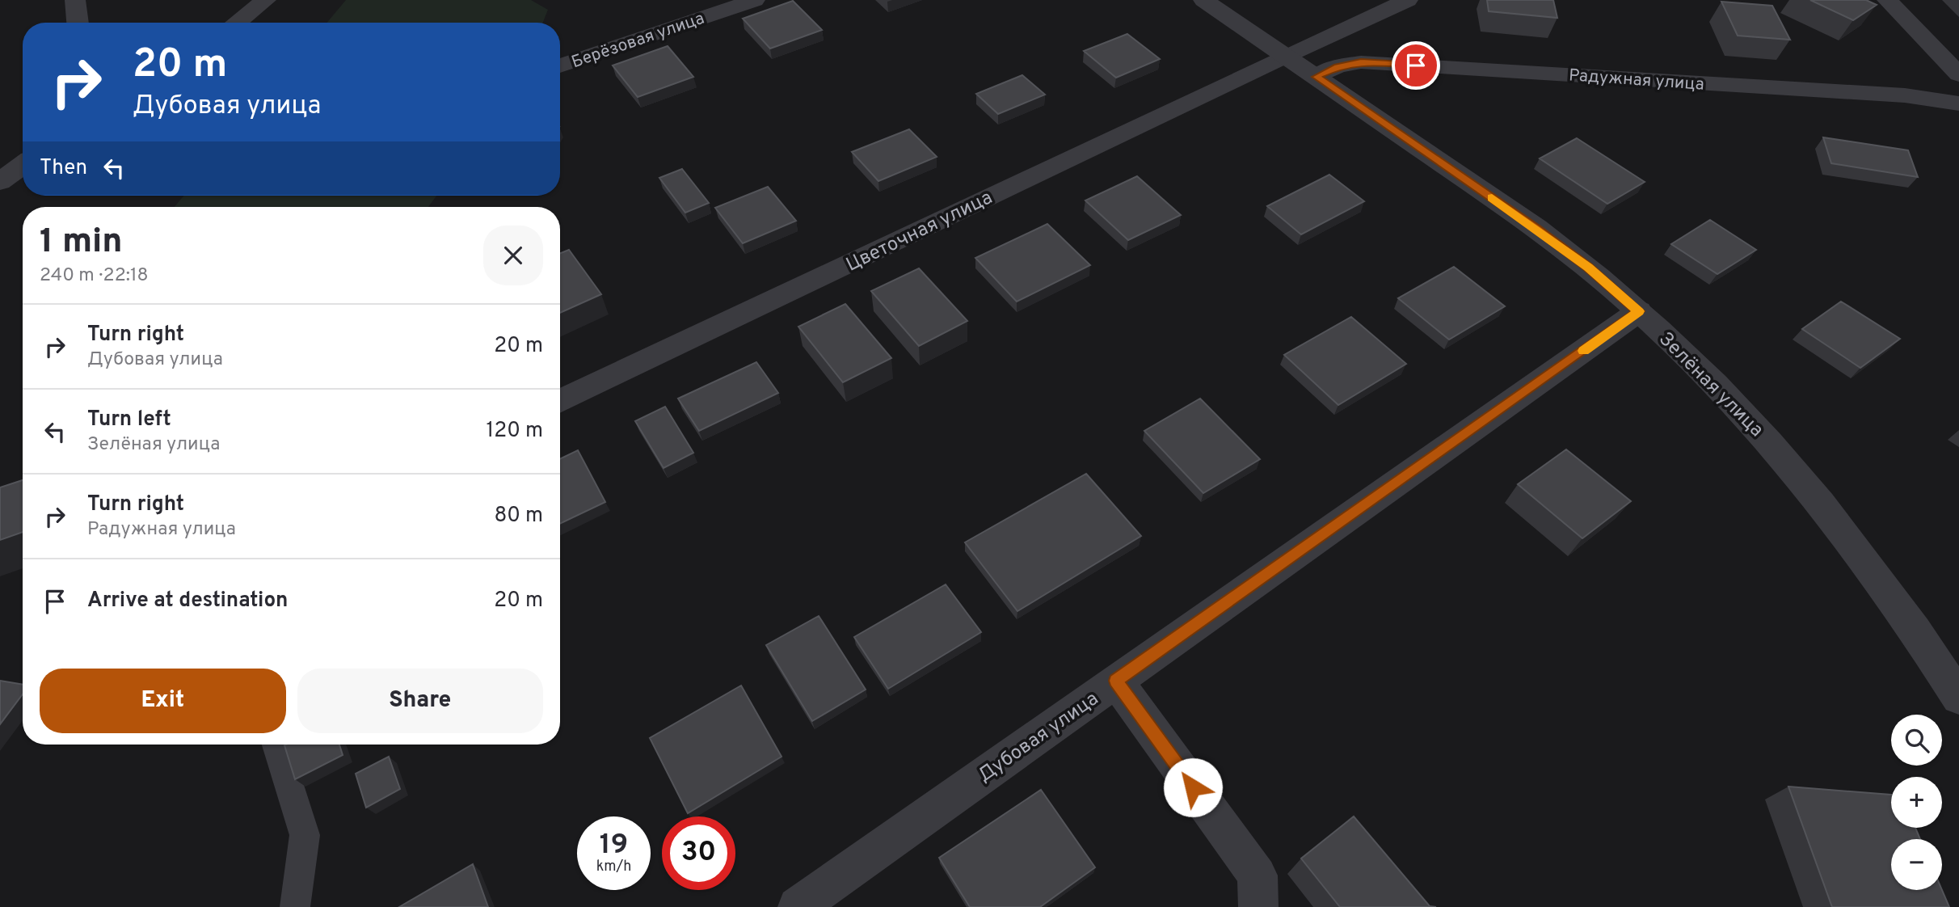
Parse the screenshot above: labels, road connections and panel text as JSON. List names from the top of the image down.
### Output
{
  "streets": {
    "street": [
      "Берёзовая улица",
      "Радужная улица",
      "Цветочная улица",
      "Зелёная улица",
      "Дубовая улица"
    ]
  },
  "crossings": [
    ["Радужная улица", "Зелёная улица"],
    ["Цветочная улица", "Зелёная улица"],
    ["Зелёная улица", "Дубовая улица"]
  ],
  "page": {
    "turn": ["20 m", "Дубовая улица"],
    "then": "Then",
    "heading": ["1 min", "240 m · 22:18"],
    "list": [
      {
        "name": "Turn right",
        "note": "Дубовая улица",
        "value": "20 m"
      },
      {
        "name": "Turn left",
        "note": "Зелёная улица",
        "value": "120 m"
      },
      {
        "name": "Turn right",
        "note": "Радужная улица",
        "value": "80 m"
      },
      {
        "name": "Arrive at destination",
        "value": "20 m"
      }
    ],
    "buttons": ["Exit", "Share"],
    "map_buttons": ["+", "−"],
    "speed": "19 km/h",
    "limit": "30"
  }
}
